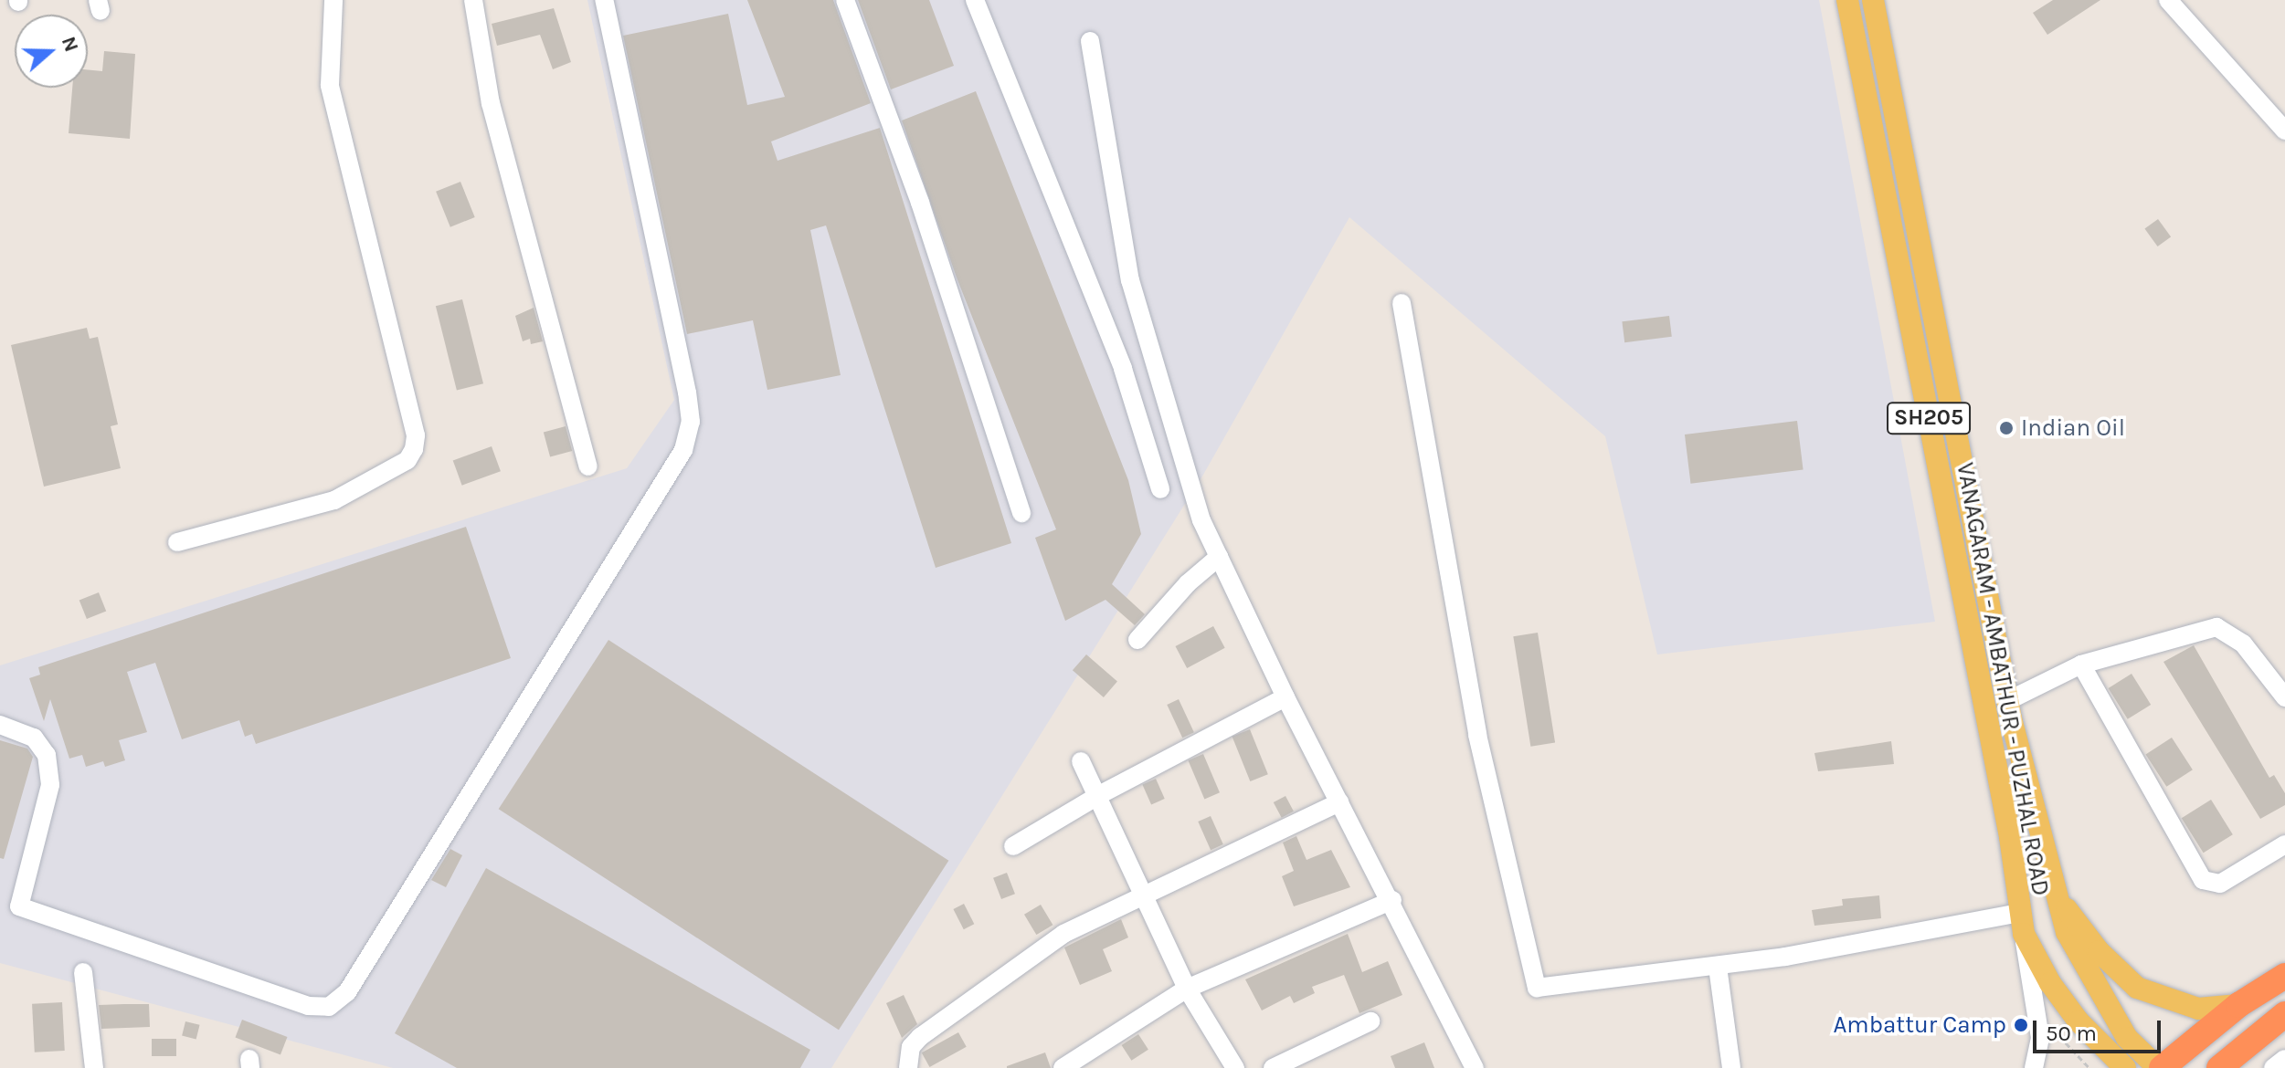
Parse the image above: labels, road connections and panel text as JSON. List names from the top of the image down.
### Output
{
  "streets": {
    "main road": ["SH205", "VANAGARAM - AMBATHUR - PUZHAL ROAD"]
  },
  "places": ["Indian Oil", "Ambattur Camp"],
  "scale_bar": "50 m",
  "north": "right"
}
